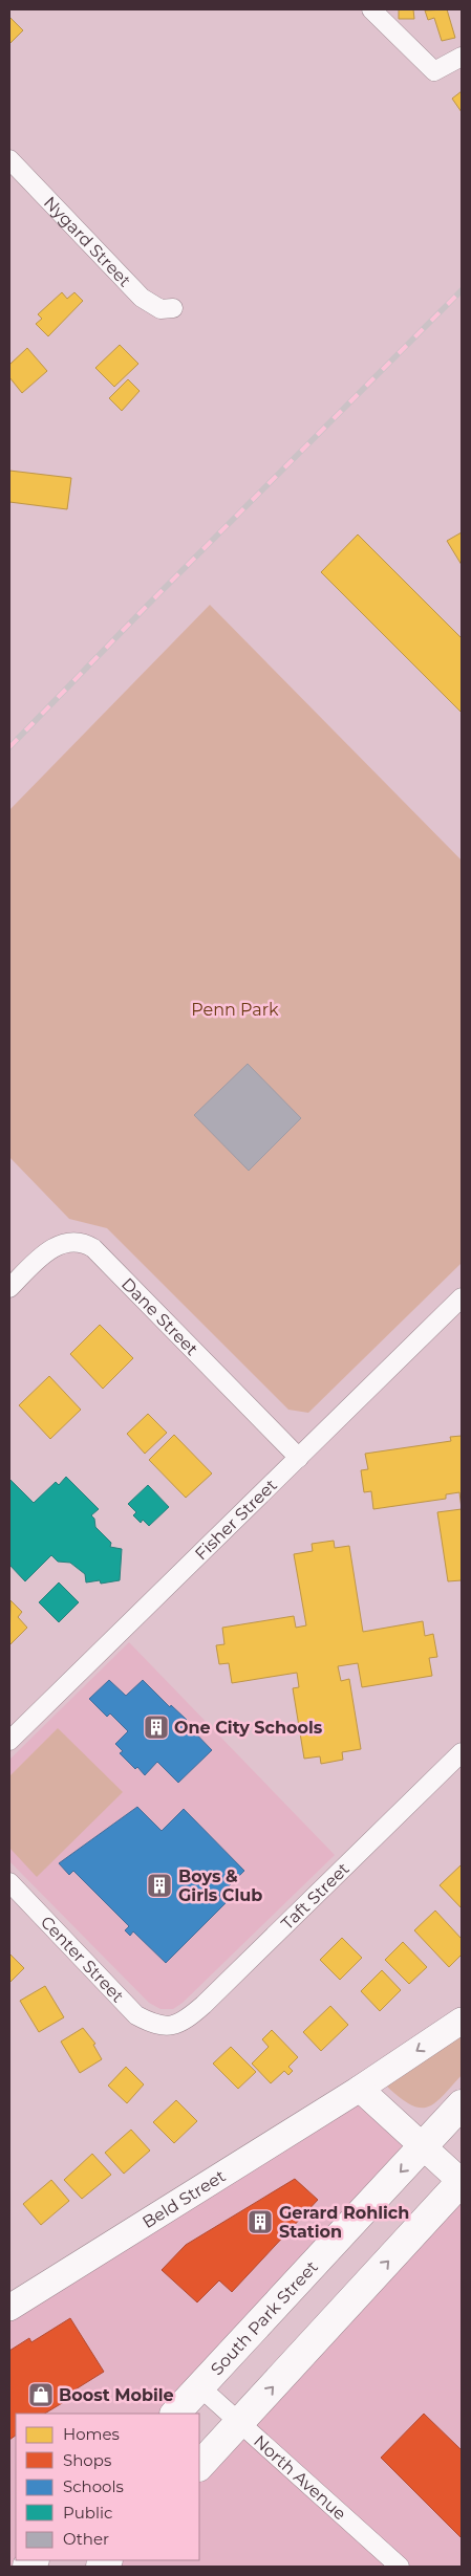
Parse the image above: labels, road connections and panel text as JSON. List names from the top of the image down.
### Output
{
  "streets": {
    "main road": ["South Park Street"],
    "street": [
      "Nygard Street",
      "Dane Street",
      "Fisher Street",
      "Taft Street",
      "Center Street",
      "Beld Street",
      "North Avenue"
    ]
  },
  "crossings": [
    ["Dane Street", "Fisher Street"],
    ["Taft Street", "Center Street"],
    ["South Park Street", "North Avenue"]
  ],
  "parks": ["Penn Park"],
  "places": {
    "building": ["One City Schools", "Boys & Girls Club", "Gerard Rohlich Station"],
    "shop": ["Boost Mobile"]
  },
  "legend": [
    "Homes",
    "Shops",
    "Schools",
    "Public",
    "Other"
  ]
}
